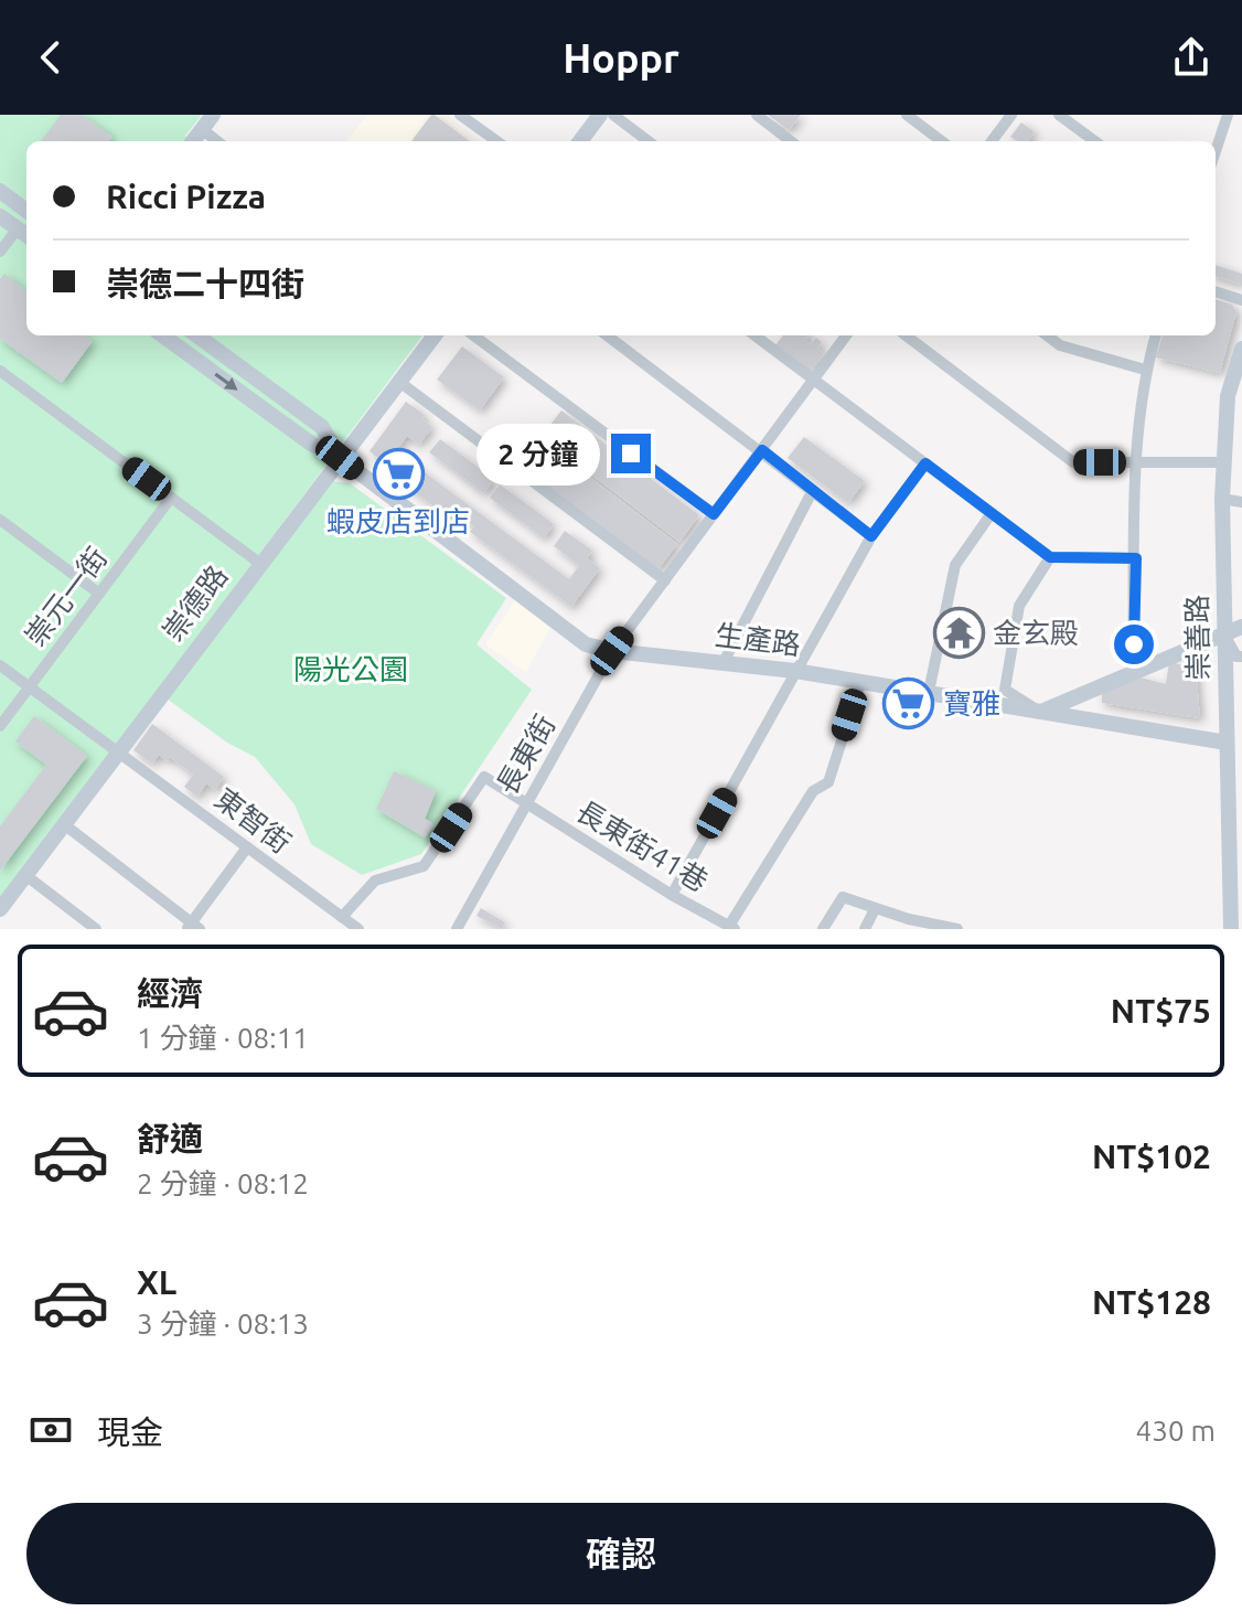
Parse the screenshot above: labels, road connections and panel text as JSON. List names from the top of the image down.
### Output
{
  "streets": {
    "street": [
      "崇元一街",
      "崇德路",
      "崇善路",
      "生產路",
      "長東街",
      "東智街",
      "長東街41巷"
    ]
  },
  "crossings": [
    ["崇元一街", "東智街"],
    ["崇德路", "生產路"],
    ["崇德路", "東智街"],
    ["崇善路", "生產路"],
    ["生產路", "長東街"],
    ["長東街", "長東街41巷"],
    ["東智街", "長東街41巷"]
  ],
  "parks": ["陽光公園"],
  "places": {
    "supermarket": ["蝦皮店到店", "寶雅"],
    "temple": ["金玄殿"]
  },
  "page": {
    "header": "Hoppr",
    "banner": ["Ricci Pizza", "崇德二十四街"],
    "bubble": "2 分鐘",
    "list": [
      {
        "name": "經濟",
        "note": "1 分鐘 · 08:11",
        "value": "NT$75"
      },
      {
        "name": "舒適",
        "note": "2 分鐘 · 08:12",
        "value": "NT$102"
      },
      {
        "name": "XL",
        "note": "3 分鐘 · 08:13",
        "value": "NT$128"
      }
    ],
    "pay": ["現金", "430 m"],
    "buttons": "確認"
  }
}
